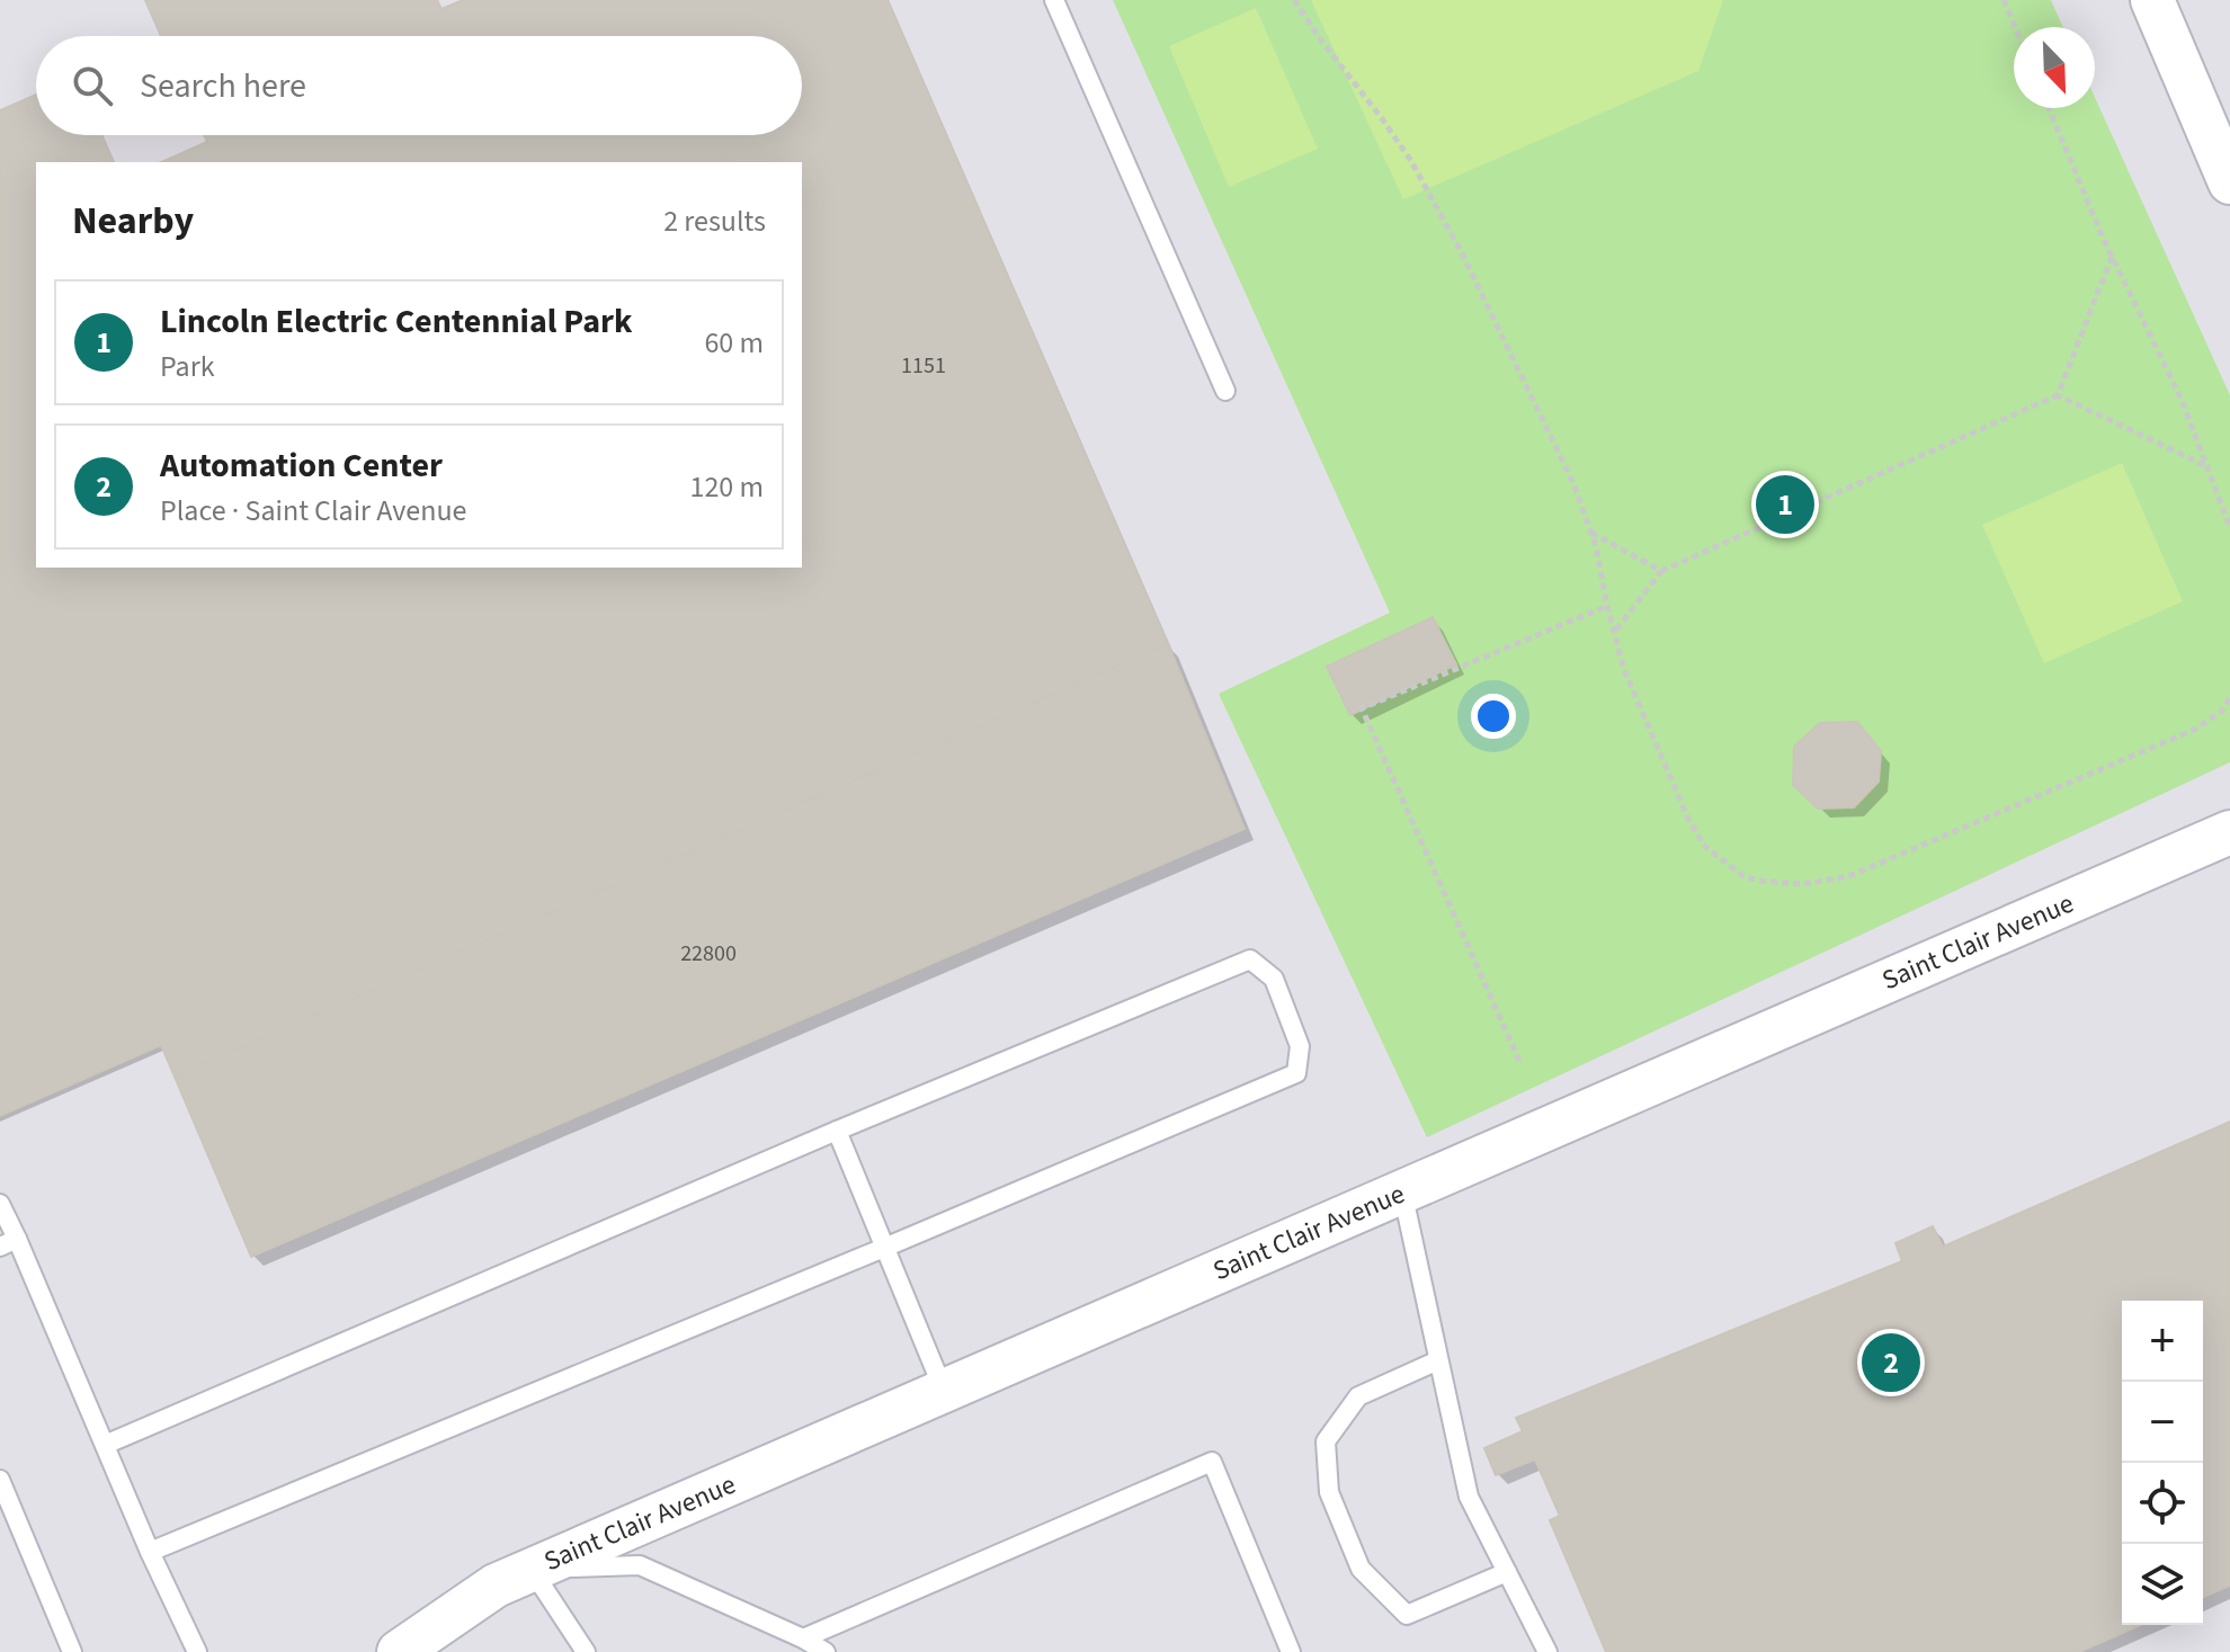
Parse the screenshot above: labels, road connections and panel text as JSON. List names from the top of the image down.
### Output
{
  "streets": {
    "street": ["Saint Clair Avenue"]
  },
  "house_numbers": ["1151", "22800"],
  "north": "bottom right",
  "page": {
    "search": "Search here",
    "heading": ["Nearby", "2 results"],
    "list": [
      {
        "mark": "1",
        "name": "Lincoln Electric Centennial Park",
        "note": "Park",
        "value": "60 m"
      },
      {
        "mark": "2",
        "name": "Automation Center",
        "note": "Place · Saint Clair Avenue",
        "value": "120 m"
      }
    ],
    "pins": ["1", "2"],
    "map_buttons": ["+", "−"]
  }
}
